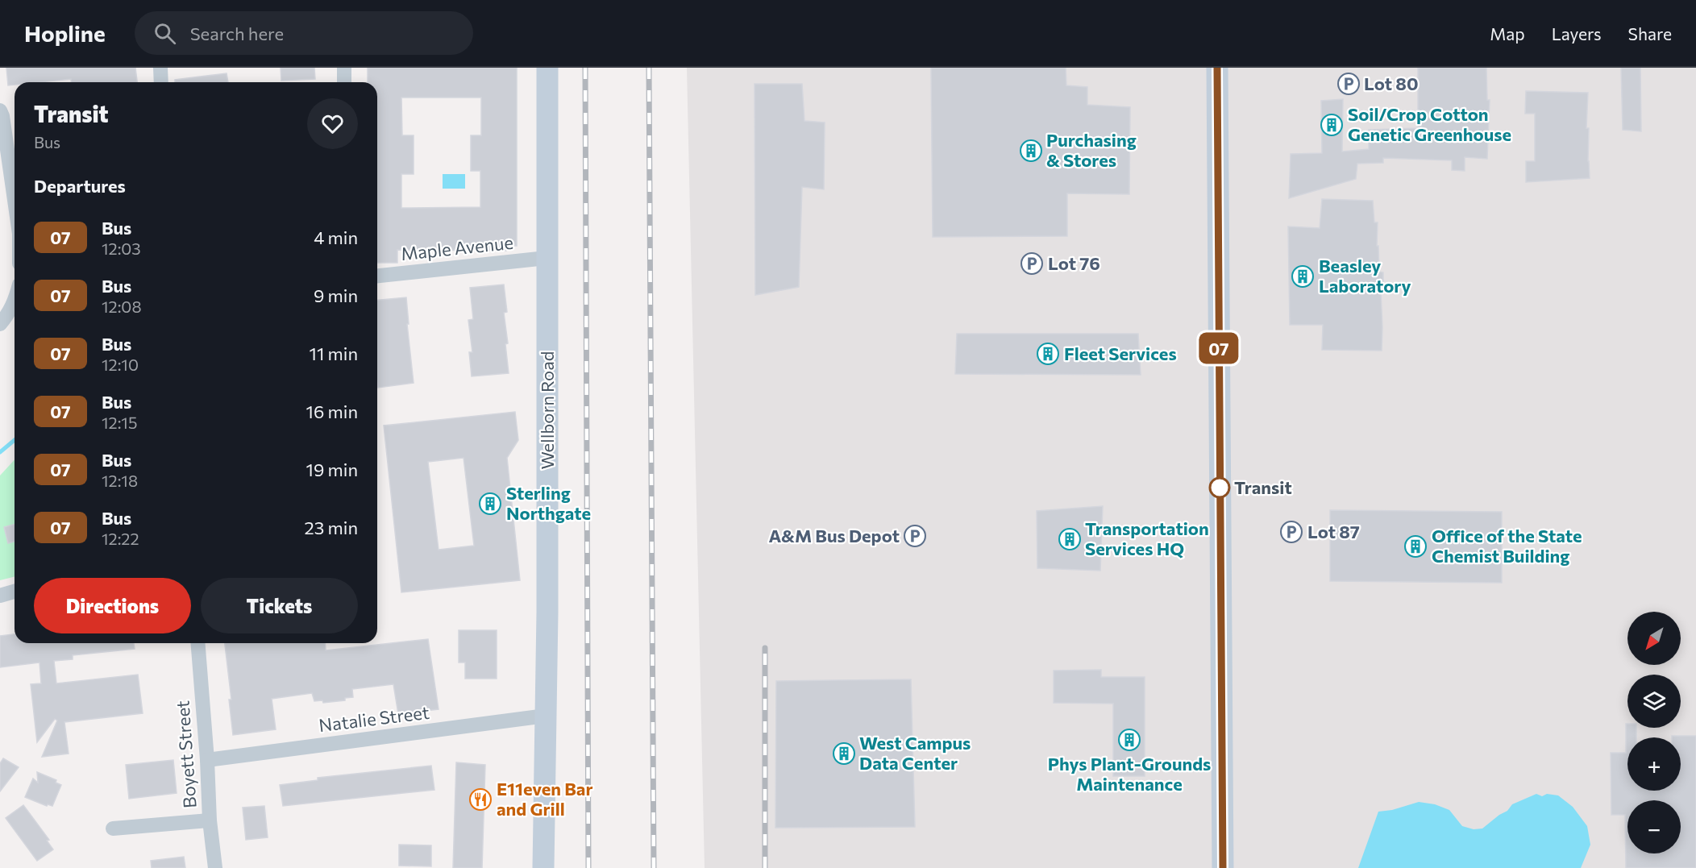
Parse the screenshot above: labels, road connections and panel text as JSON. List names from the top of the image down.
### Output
{
  "streets": {
    "main road": ["Wellborn Road"],
    "street": ["Maple Avenue", "Natalie Street", "Boyett Street"]
  },
  "crossings": [
    ["Maple Avenue", "Wellborn Road"],
    ["Wellborn Road", "Natalie Street"],
    ["Natalie Street", "Boyett Street"]
  ],
  "places": {
    "parking": [
      "Lot 80",
      "Lot 76",
      "Lot 87",
      "A&M Bus Depot"
    ],
    "building": [
      "Soil/Crop Cotton Genetic Greenhouse",
      "Purchasing & Stores",
      "Beasley Laboratory",
      "Fleet Services",
      "Sterling Northgate",
      "Transportation Services HQ",
      "Office of the State Chemist Building",
      "Phys Plant-Grounds Maintenance",
      "West Campus Data Center"
    ],
    "other": ["Transit"],
    "restaurant": ["E11even Bar and Grill"]
  },
  "lines": ["bus line 07"],
  "north": "bottom left",
  "page": {
    "header": "Hopline",
    "search": "Search here",
    "nav": ["Map", "Layers", "Share"],
    "on_map": "07",
    "heading": [
      ["Transit", "Bus"],
      "Departures"
    ],
    "list": [
      {
        "mark": "07",
        "name": "Bus",
        "note": "12:03",
        "value": "4 min"
      },
      {
        "mark": "07",
        "name": "Bus",
        "note": "12:08",
        "value": "9 min"
      },
      {
        "mark": "07",
        "name": "Bus",
        "note": "12:10",
        "value": "11 min"
      },
      {
        "mark": "07",
        "name": "Bus",
        "note": "12:15",
        "value": "16 min"
      },
      {
        "mark": "07",
        "name": "Bus",
        "note": "12:18",
        "value": "19 min"
      },
      {
        "mark": "07",
        "name": "Bus",
        "note": "12:22",
        "value": "23 min"
      }
    ],
    "buttons": ["Directions", "Tickets"],
    "map_buttons": ["+", "−"]
  }
}
